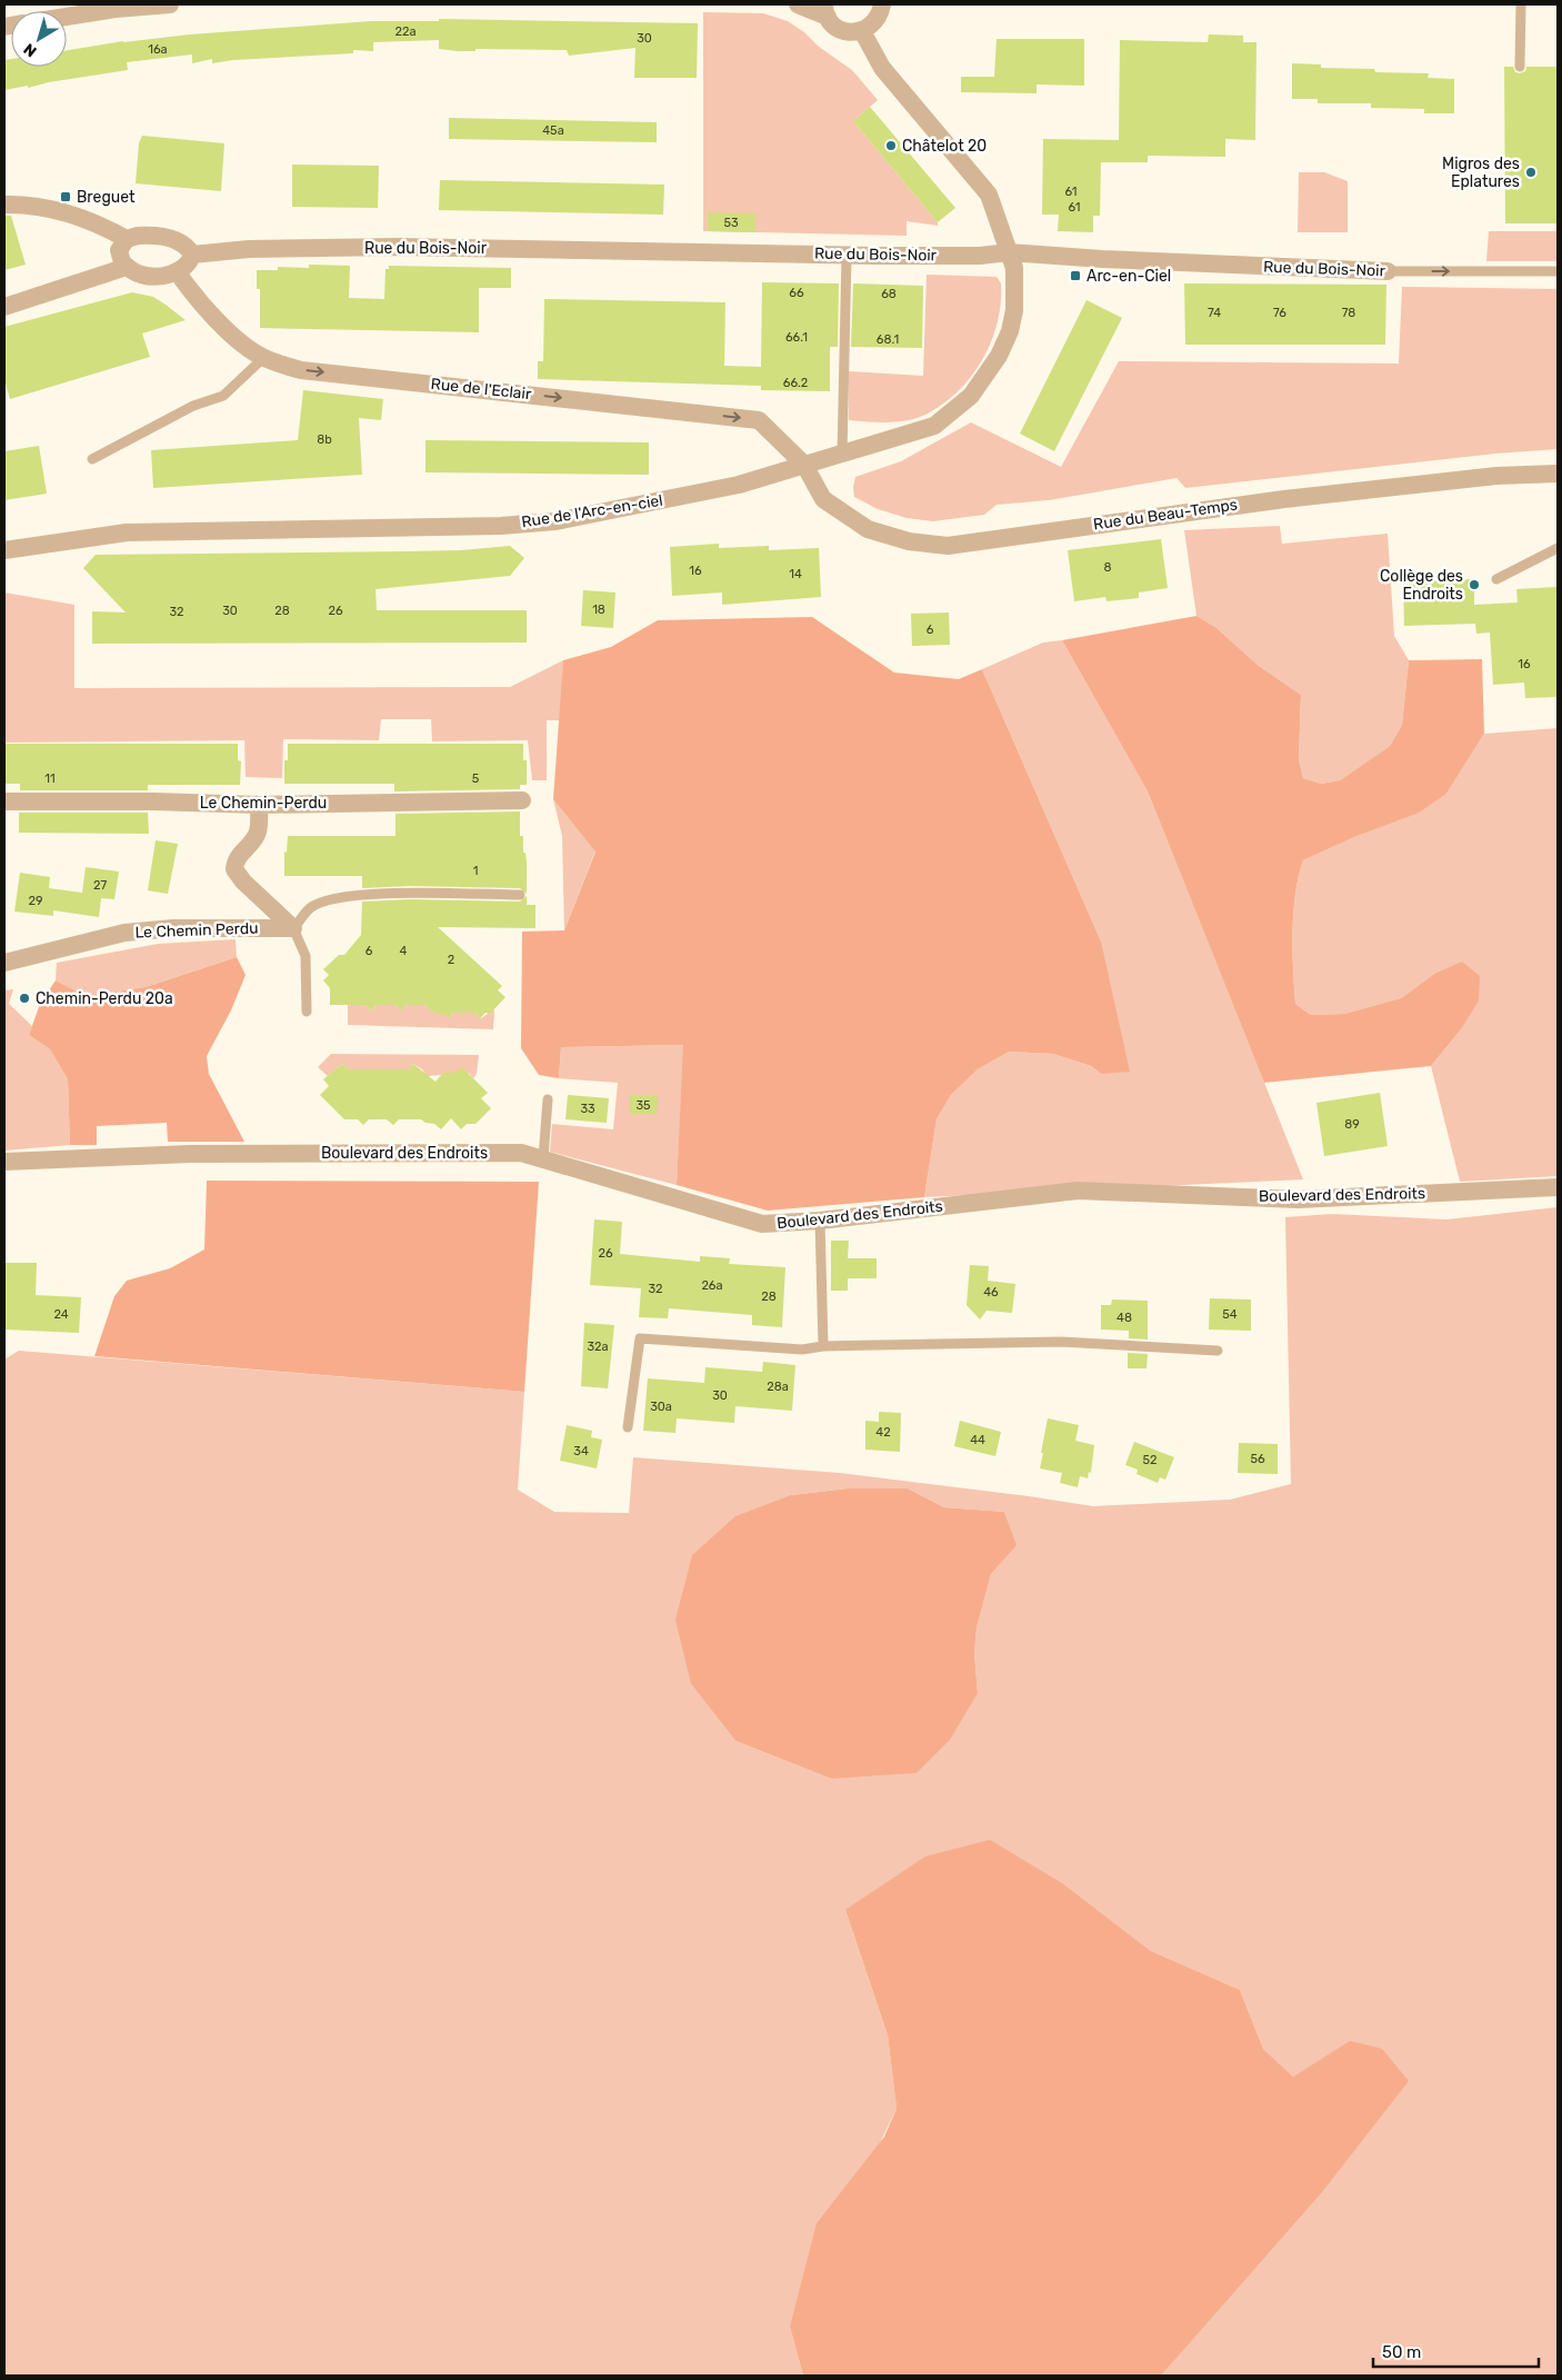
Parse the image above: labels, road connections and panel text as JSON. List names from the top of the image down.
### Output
{
  "streets": {
    "street": [
      "Rue du Bois-Noir",
      "Rue de l'Eclair",
      "Rue de l'Arc-en-ciel",
      "Rue du Beau-Temps",
      "Le Chemin-Perdu",
      "Le Chemin Perdu",
      "Boulevard des Endroits"
    ]
  },
  "crossings": [
    ["Rue du Bois-Noir", "Rue de l'Arc-en-ciel"],
    ["Rue de l'Eclair", "Rue de l'Arc-en-ciel"],
    ["Rue de l'Eclair", "Rue du Beau-Temps"],
    ["Rue de l'Arc-en-ciel", "Rue du Beau-Temps"]
  ],
  "one_way": ["Rue de l'Eclair"],
  "places": {
    "other": [
      "Châtelot 20",
      "Migros des Eplatures",
      "Collège des Endroits",
      "Chemin-Perdu 20a"
    ],
    "transit": ["Breguet", "Arc-en-Ciel"]
  },
  "house_numbers": [
    "22a",
    "30",
    "16a",
    "45a",
    "61",
    "61",
    "53",
    "66",
    "68",
    "74",
    "76",
    "78",
    "66.1",
    "68.1",
    "66.2",
    "8b",
    "8",
    "16",
    "14",
    "18",
    "30",
    "28",
    "26",
    "32",
    "6",
    "16",
    "11",
    "5",
    "1",
    "27",
    "29",
    "6",
    "4",
    "2",
    "35",
    "33",
    "89",
    "26",
    "26a",
    "32",
    "46",
    "28",
    "24",
    "54",
    "48",
    "32a",
    "28a",
    "30",
    "30a",
    "42",
    "44",
    "34",
    "56",
    "52"
  ],
  "scale_bar": "50 m",
  "north": "bottom left"
}
